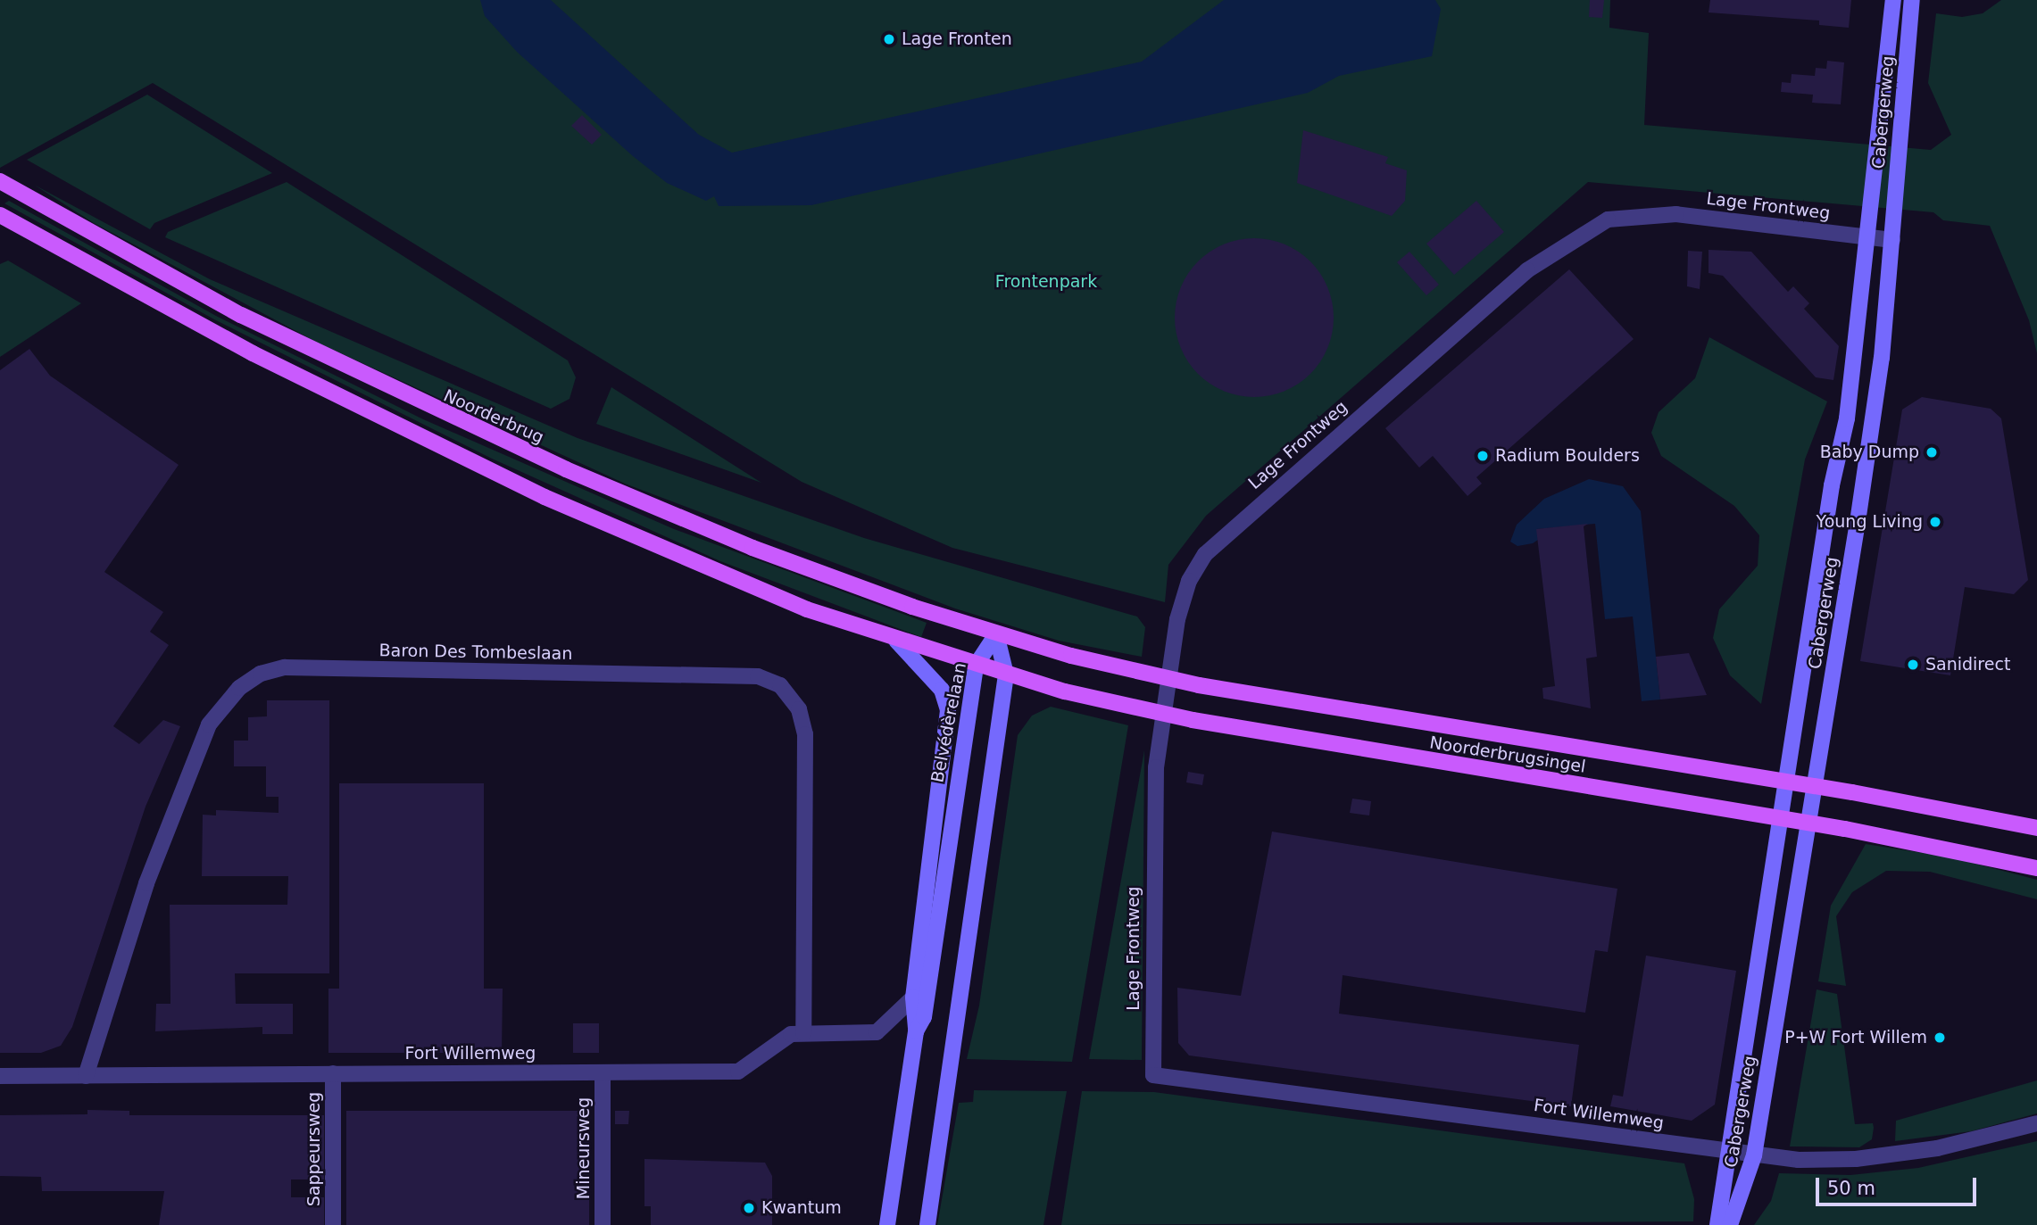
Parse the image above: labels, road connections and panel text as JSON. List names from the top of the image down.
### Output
{
  "streets": {
    "main road": ["Noorderbrug", "Noorderbrugsingel"],
    "street": [
      "Cabergerweg",
      "Lage Frontweg",
      "Baron Des Tombeslaan",
      "Belvédèrelaan",
      "Fort Willemweg",
      "Mineursweg",
      "Sappeursweg"
    ]
  },
  "crossings": [
    ["Cabergerweg", "Lage Frontweg"],
    ["Cabergerweg", "Noorderbrugsingel"],
    ["Cabergerweg", "Fort Willemweg"],
    ["Lage Frontweg", "Fort Willemweg"],
    ["Noorderbrug", "Belvédèrelaan"],
    ["Noorderbrug", "Noorderbrugsingel"],
    ["Baron Des Tombeslaan", "Fort Willemweg"],
    ["Belvédèrelaan", "Noorderbrugsingel"],
    ["Fort Willemweg", "Mineursweg"],
    ["Fort Willemweg", "Sappeursweg"]
  ],
  "parks": ["Frontenpark"],
  "places": [
    "Lage Fronten",
    "Baby Dump",
    "Radium Boulders",
    "Young Living",
    "Sanidirect",
    "P+W Fort Willem",
    "Kwantum"
  ],
  "scale_bar": "50 m"
}
